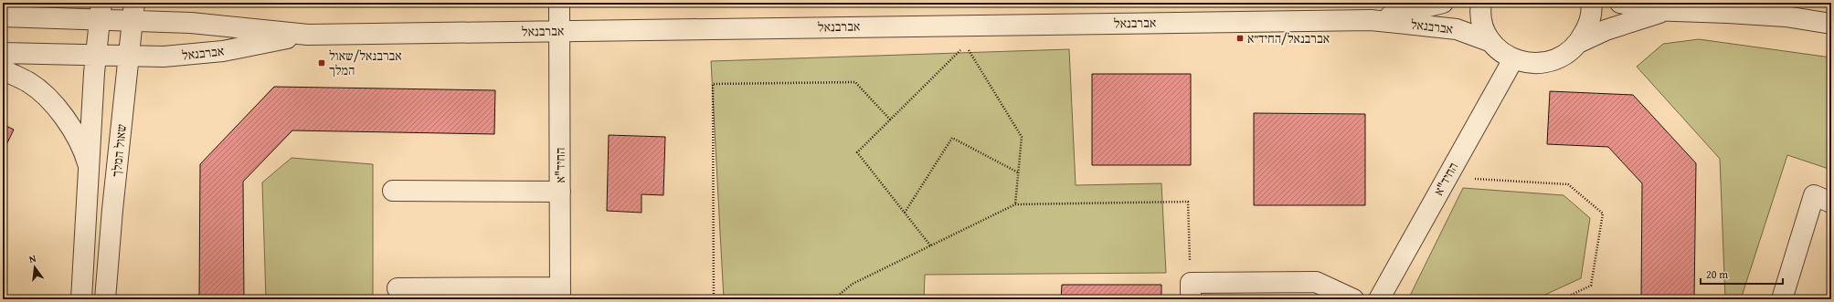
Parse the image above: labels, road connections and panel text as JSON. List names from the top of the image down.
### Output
{
  "streets": {
    "street": ["אברבנאל", "שאול המלך", "החיד\"א"]
  },
  "crossings": [
    ["אברבנאל", "שאול המלך"],
    ["אברבנאל", "החיד\"א"]
  ],
  "places": {
    "transit": ["אברבנאל/החיד״א", "אברבנאל/שאול המלך"]
  },
  "scale_bar": "20 m",
  "north": "top"
}
